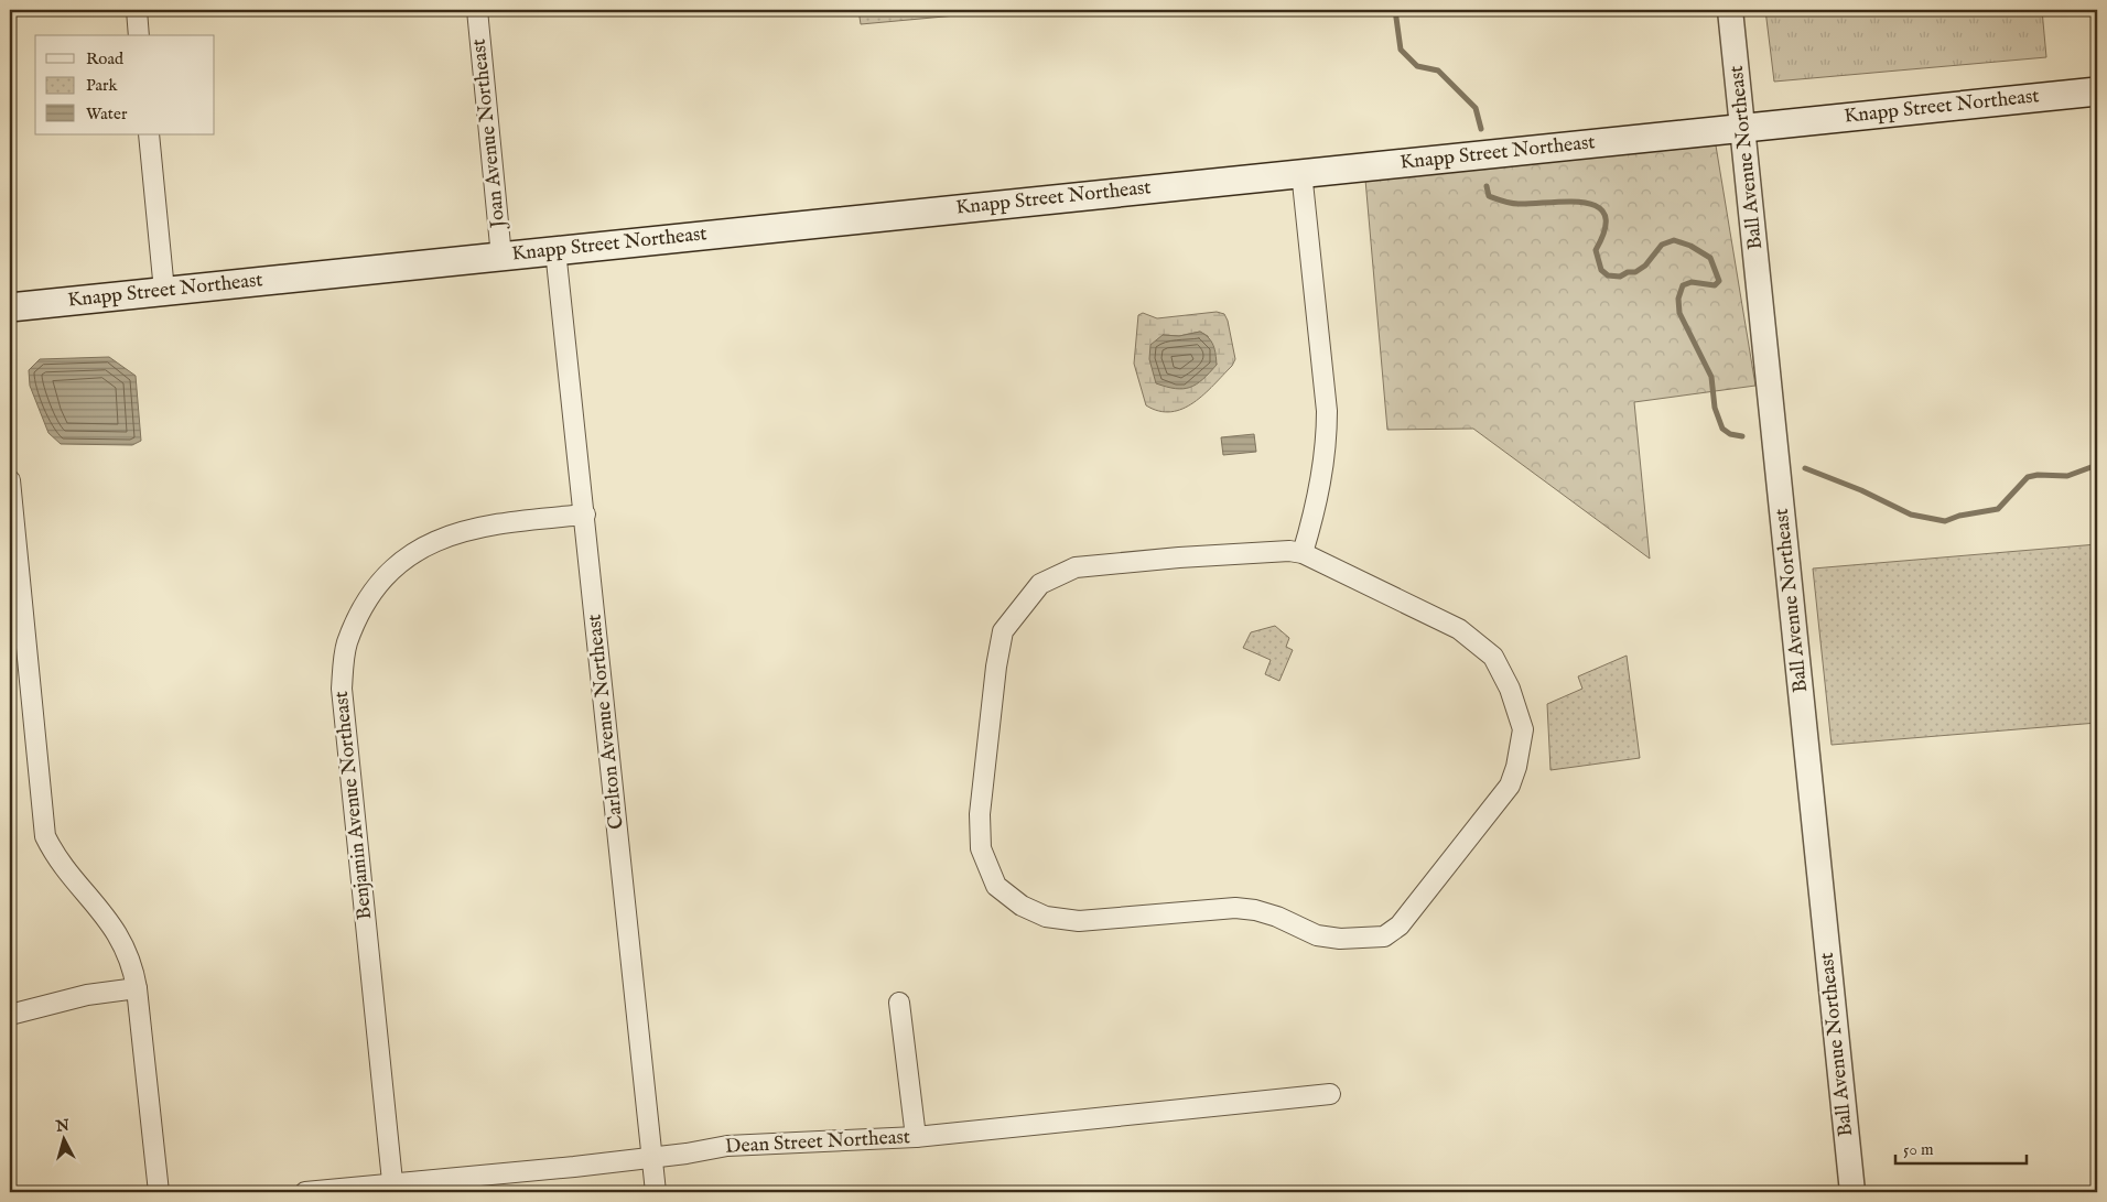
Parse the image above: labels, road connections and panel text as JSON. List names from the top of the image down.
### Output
{
  "streets": {
    "main road": ["Knapp Street Northeast"],
    "street": [
      "Joan Avenue Northeast",
      "Ball Avenue Northeast",
      "Carlton Avenue Northeast",
      "Benjamin Avenue Northeast",
      "Dean Street Northeast"
    ]
  },
  "crossings": [
    ["Knapp Street Northeast", "Joan Avenue Northeast"],
    ["Knapp Street Northeast", "Ball Avenue Northeast"],
    ["Knapp Street Northeast", "Carlton Avenue Northeast"],
    ["Carlton Avenue Northeast", "Benjamin Avenue Northeast"],
    ["Carlton Avenue Northeast", "Dean Street Northeast"],
    ["Benjamin Avenue Northeast", "Dean Street Northeast"]
  ],
  "legend": ["Road", "Park", "Water"],
  "scale_bar": "50 m",
  "north": "top"
}
